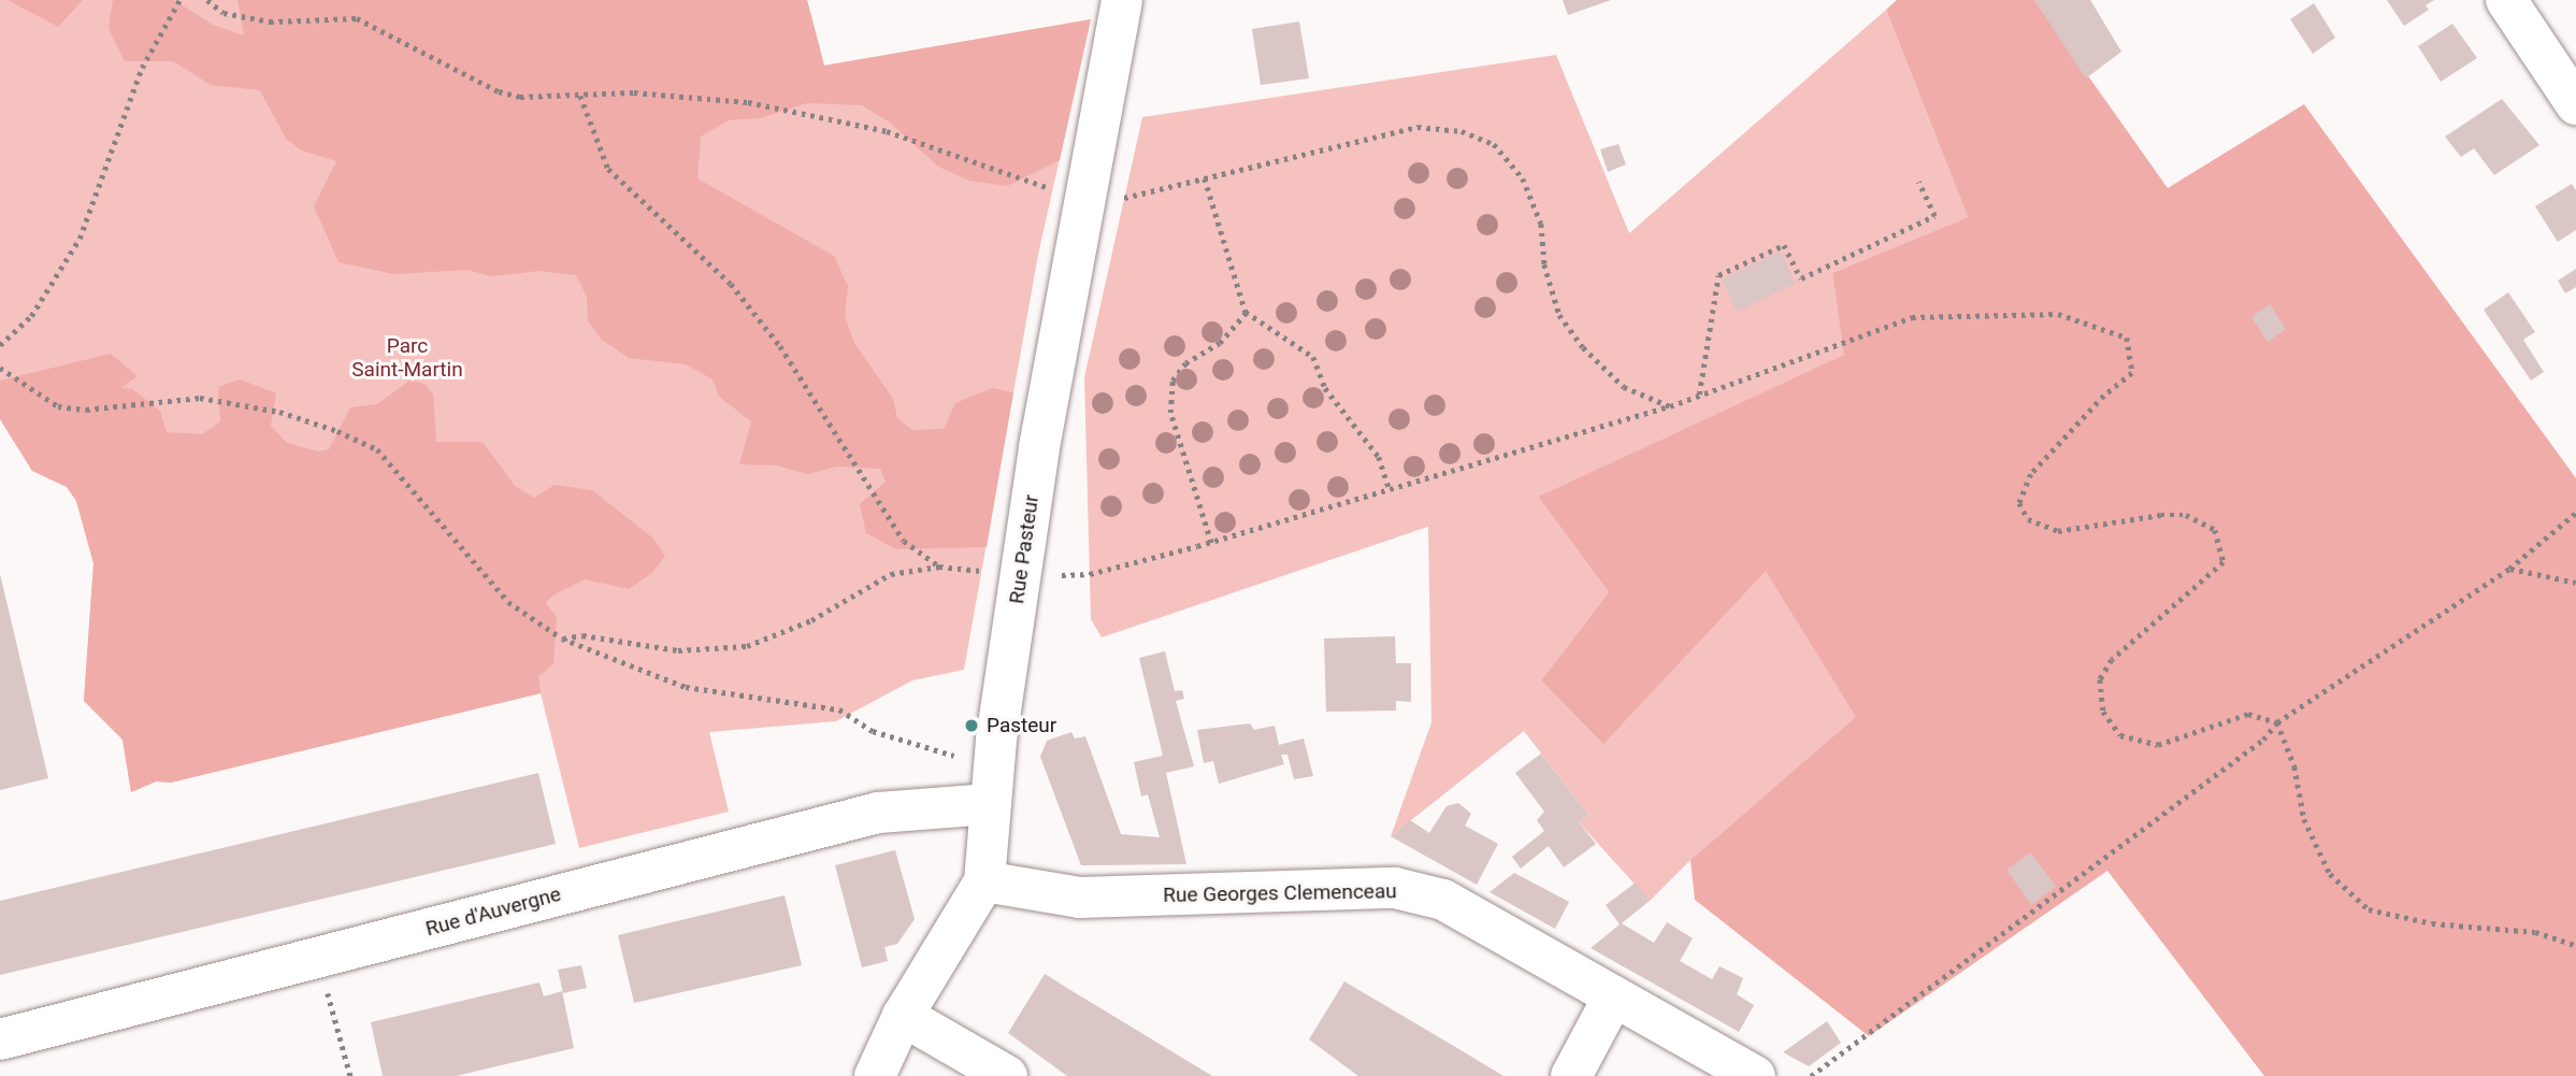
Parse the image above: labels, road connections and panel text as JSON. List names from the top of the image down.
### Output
{
  "streets": {
    "street": ["Rue Pasteur", "Rue Georges Clemenceau", "Rue d'Auvergne"]
  },
  "crossings": [
    ["Rue Pasteur", "Rue Georges Clemenceau"],
    ["Rue Pasteur", "Rue d'Auvergne"]
  ],
  "parks": ["Parc Saint-Martin"],
  "places": ["Pasteur"]
}
